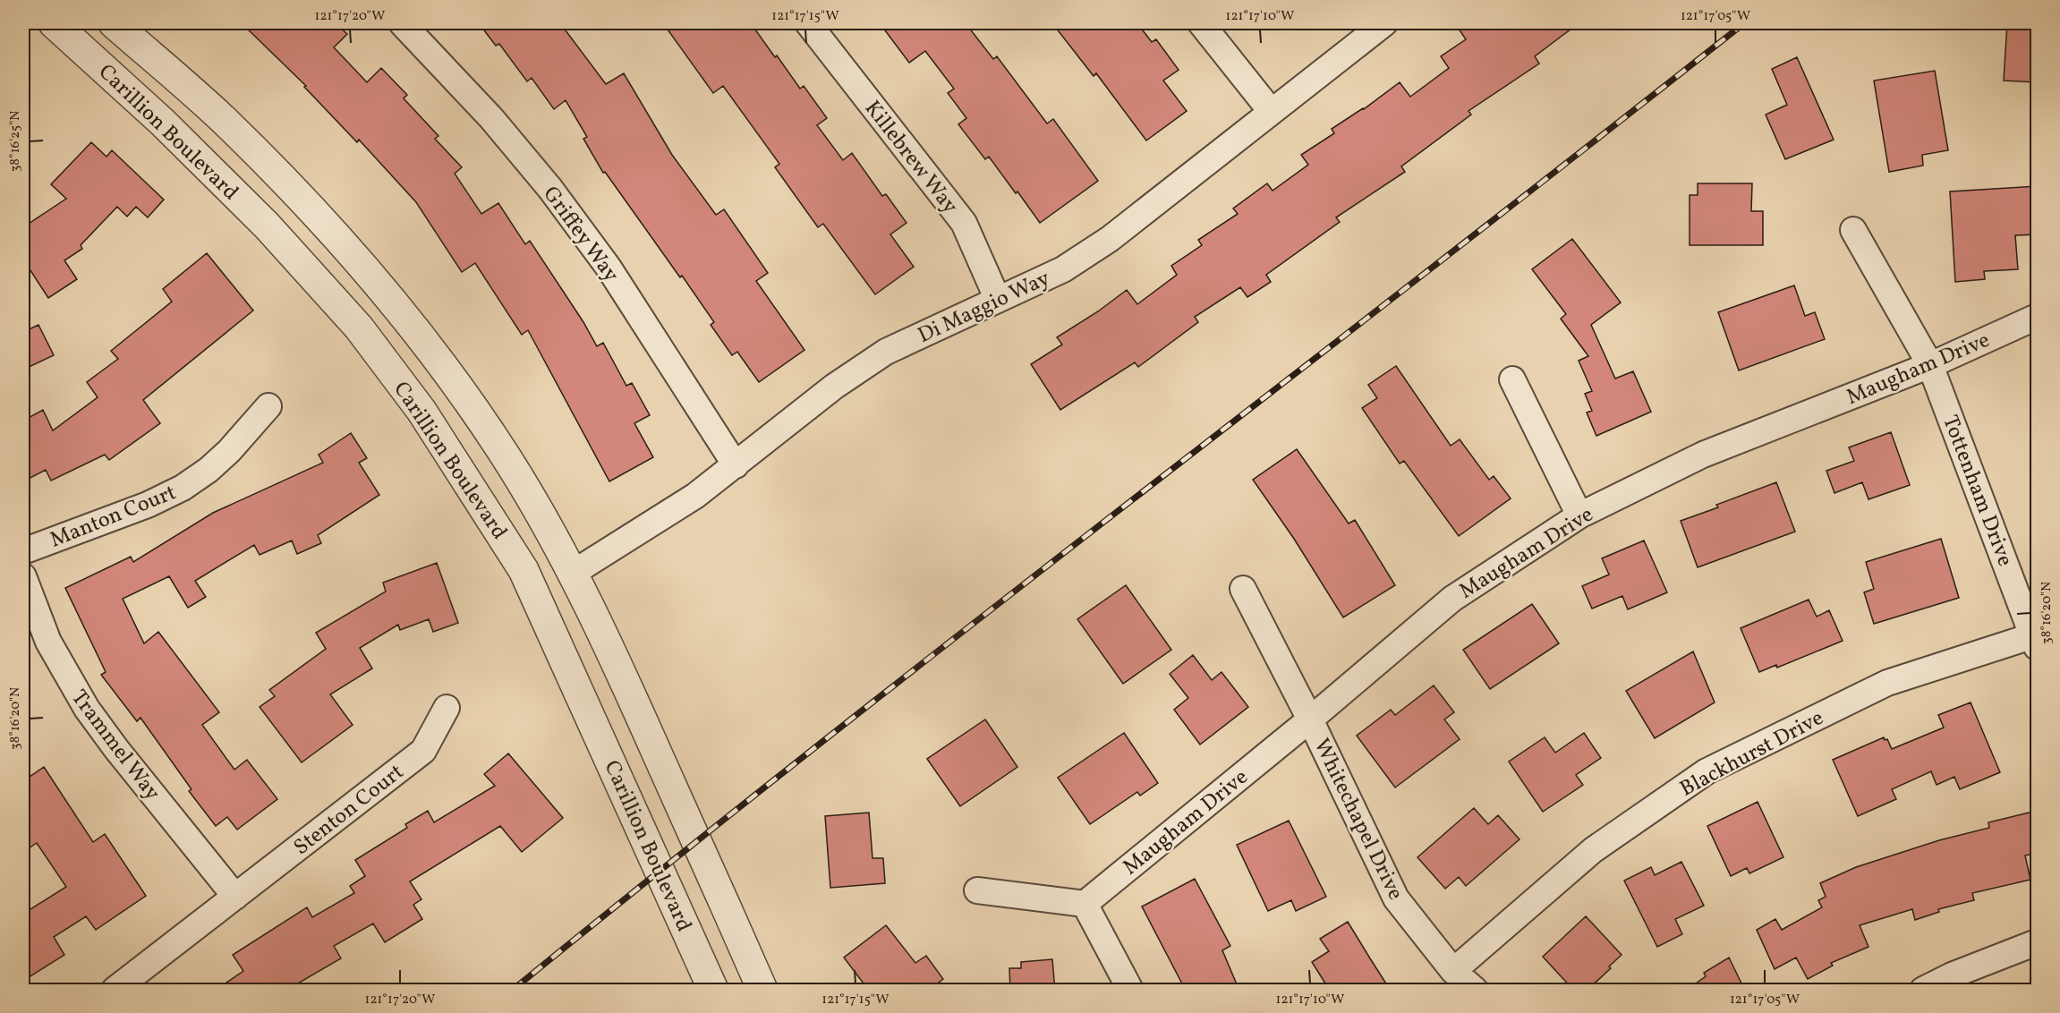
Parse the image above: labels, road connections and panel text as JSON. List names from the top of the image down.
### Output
{
  "streets": {
    "street": [
      "Carillion Boulevard",
      "Killebrew Way",
      "Griffey Way",
      "Di Maggio Way",
      "Maugham Drive",
      "Tottenham Drive",
      "Manton Court",
      "Trammel Way",
      "Blackhurst Drive",
      "Stenton Court",
      "Whitechapel Drive"
    ]
  },
  "crossings": [
    ["Carillion Boulevard", "Di Maggio Way"],
    ["Killebrew Way", "Di Maggio Way"],
    ["Griffey Way", "Di Maggio Way"],
    ["Maugham Drive", "Tottenham Drive"],
    ["Maugham Drive", "Whitechapel Drive"],
    ["Tottenham Drive", "Blackhurst Drive"],
    ["Trammel Way", "Stenton Court"],
    ["Blackhurst Drive", "Whitechapel Drive"]
  ],
  "coordinates": [
    "121°17'20\"W",
    "121°17'15\"W",
    "121°17'10\"W",
    "121°17'05\"W",
    "38°16'25\"N",
    "38°16'20\"N"
  ]
}
